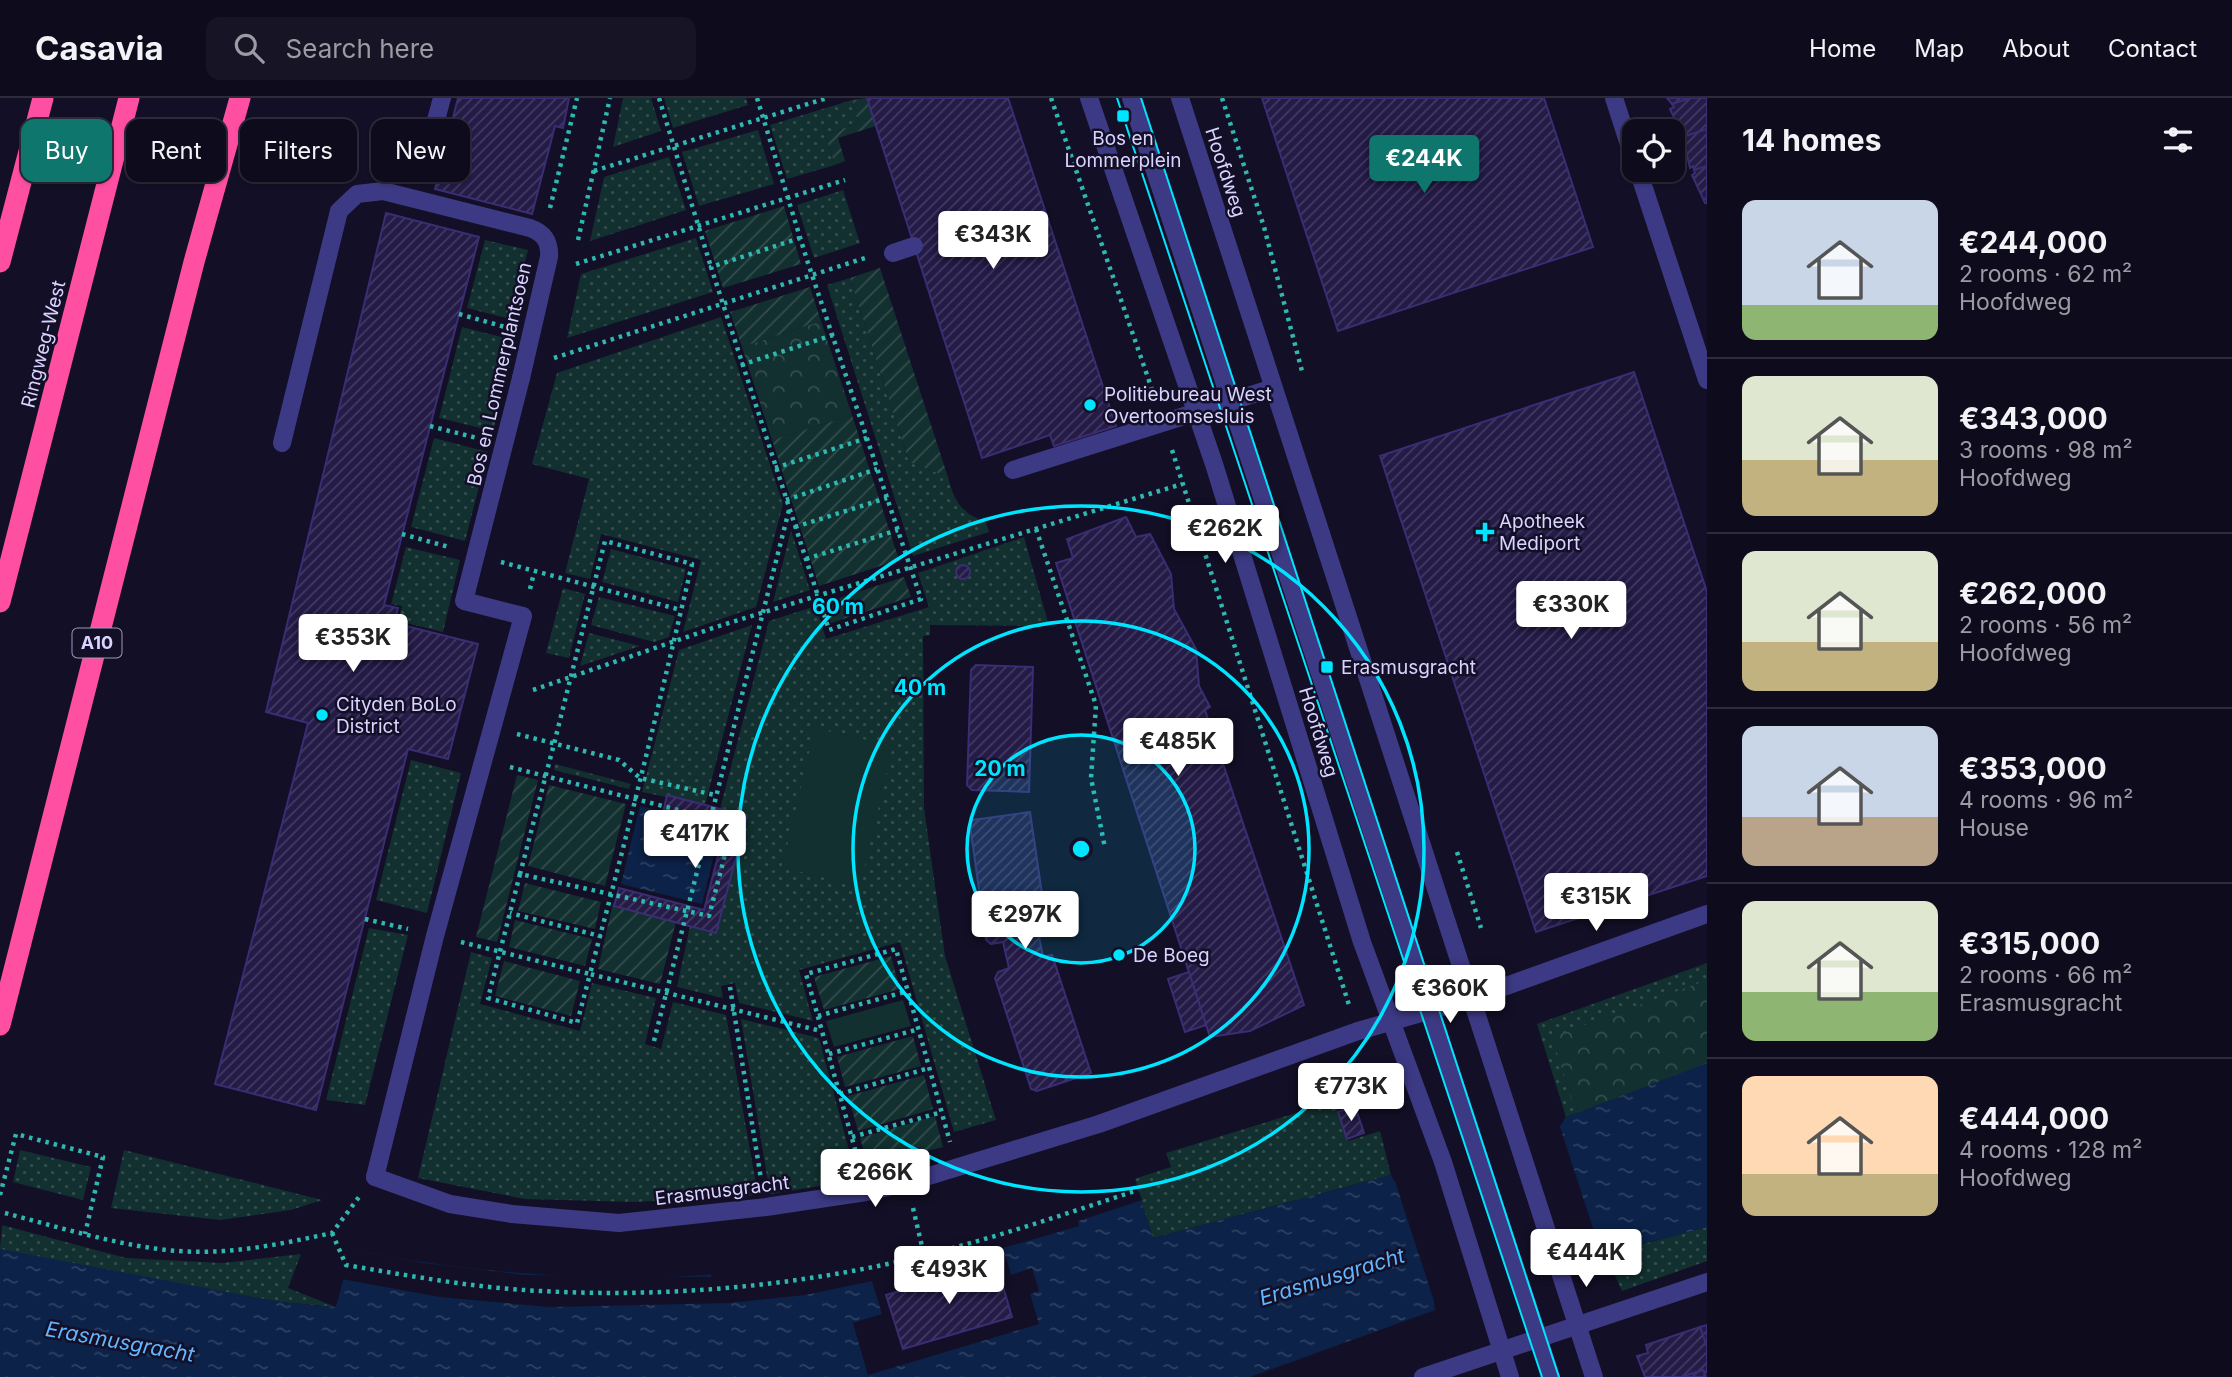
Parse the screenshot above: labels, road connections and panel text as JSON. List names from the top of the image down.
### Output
{
  "streets": {
    "highway": ["Ringweg-West", "A10"],
    "street": ["Hoofdweg", "Bos en Lommerplantsoen", "Erasmusgracht"]
  },
  "crossings": [
    ["Hoofdweg", "Erasmusgracht"],
    ["Bos en Lommerplantsoen", "Erasmusgracht"]
  ],
  "water": ["Erasmusgracht"],
  "places": {
    "transit": ["Bos en Lommerplein", "Erasmusgracht"],
    "other": ["Politiebureau West Overtoomsesluis", "Cityden BoLo District", "De Boeg"],
    "health": ["Apotheek Mediport"]
  },
  "page": {
    "header": "Casavia",
    "search": "Search here",
    "nav": [
      "Home",
      "Map",
      "About",
      "Contact"
    ],
    "heading": "14 homes",
    "chip": [
      "Buy",
      "Rent",
      "Filters",
      "New"
    ],
    "price": [
      "€244K",
      "€343K",
      "€262K",
      "€330K",
      "€353K",
      "€485K",
      "€417K",
      "€315K",
      "€297K",
      "€360K",
      "€773K",
      "€266K",
      "€444K",
      "€493K"
    ],
    "list": [
      {
        "name": "€244,000",
        "note": "2 rooms · 62 m² · Hoofdweg"
      },
      {
        "name": "€343,000",
        "note": "3 rooms · 98 m² · Hoofdweg"
      },
      {
        "name": "€262,000",
        "note": "2 rooms · 56 m² · Hoofdweg"
      },
      {
        "name": "€353,000",
        "note": "4 rooms · 96 m² · House"
      },
      {
        "name": "€315,000",
        "note": "2 rooms · 66 m² · Erasmusgracht"
      },
      {
        "name": "€444,000",
        "note": "4 rooms · 128 m² · Hoofdweg"
      }
    ]
  },
  "rings": ["60 m", "40 m", "20 m"]
}
